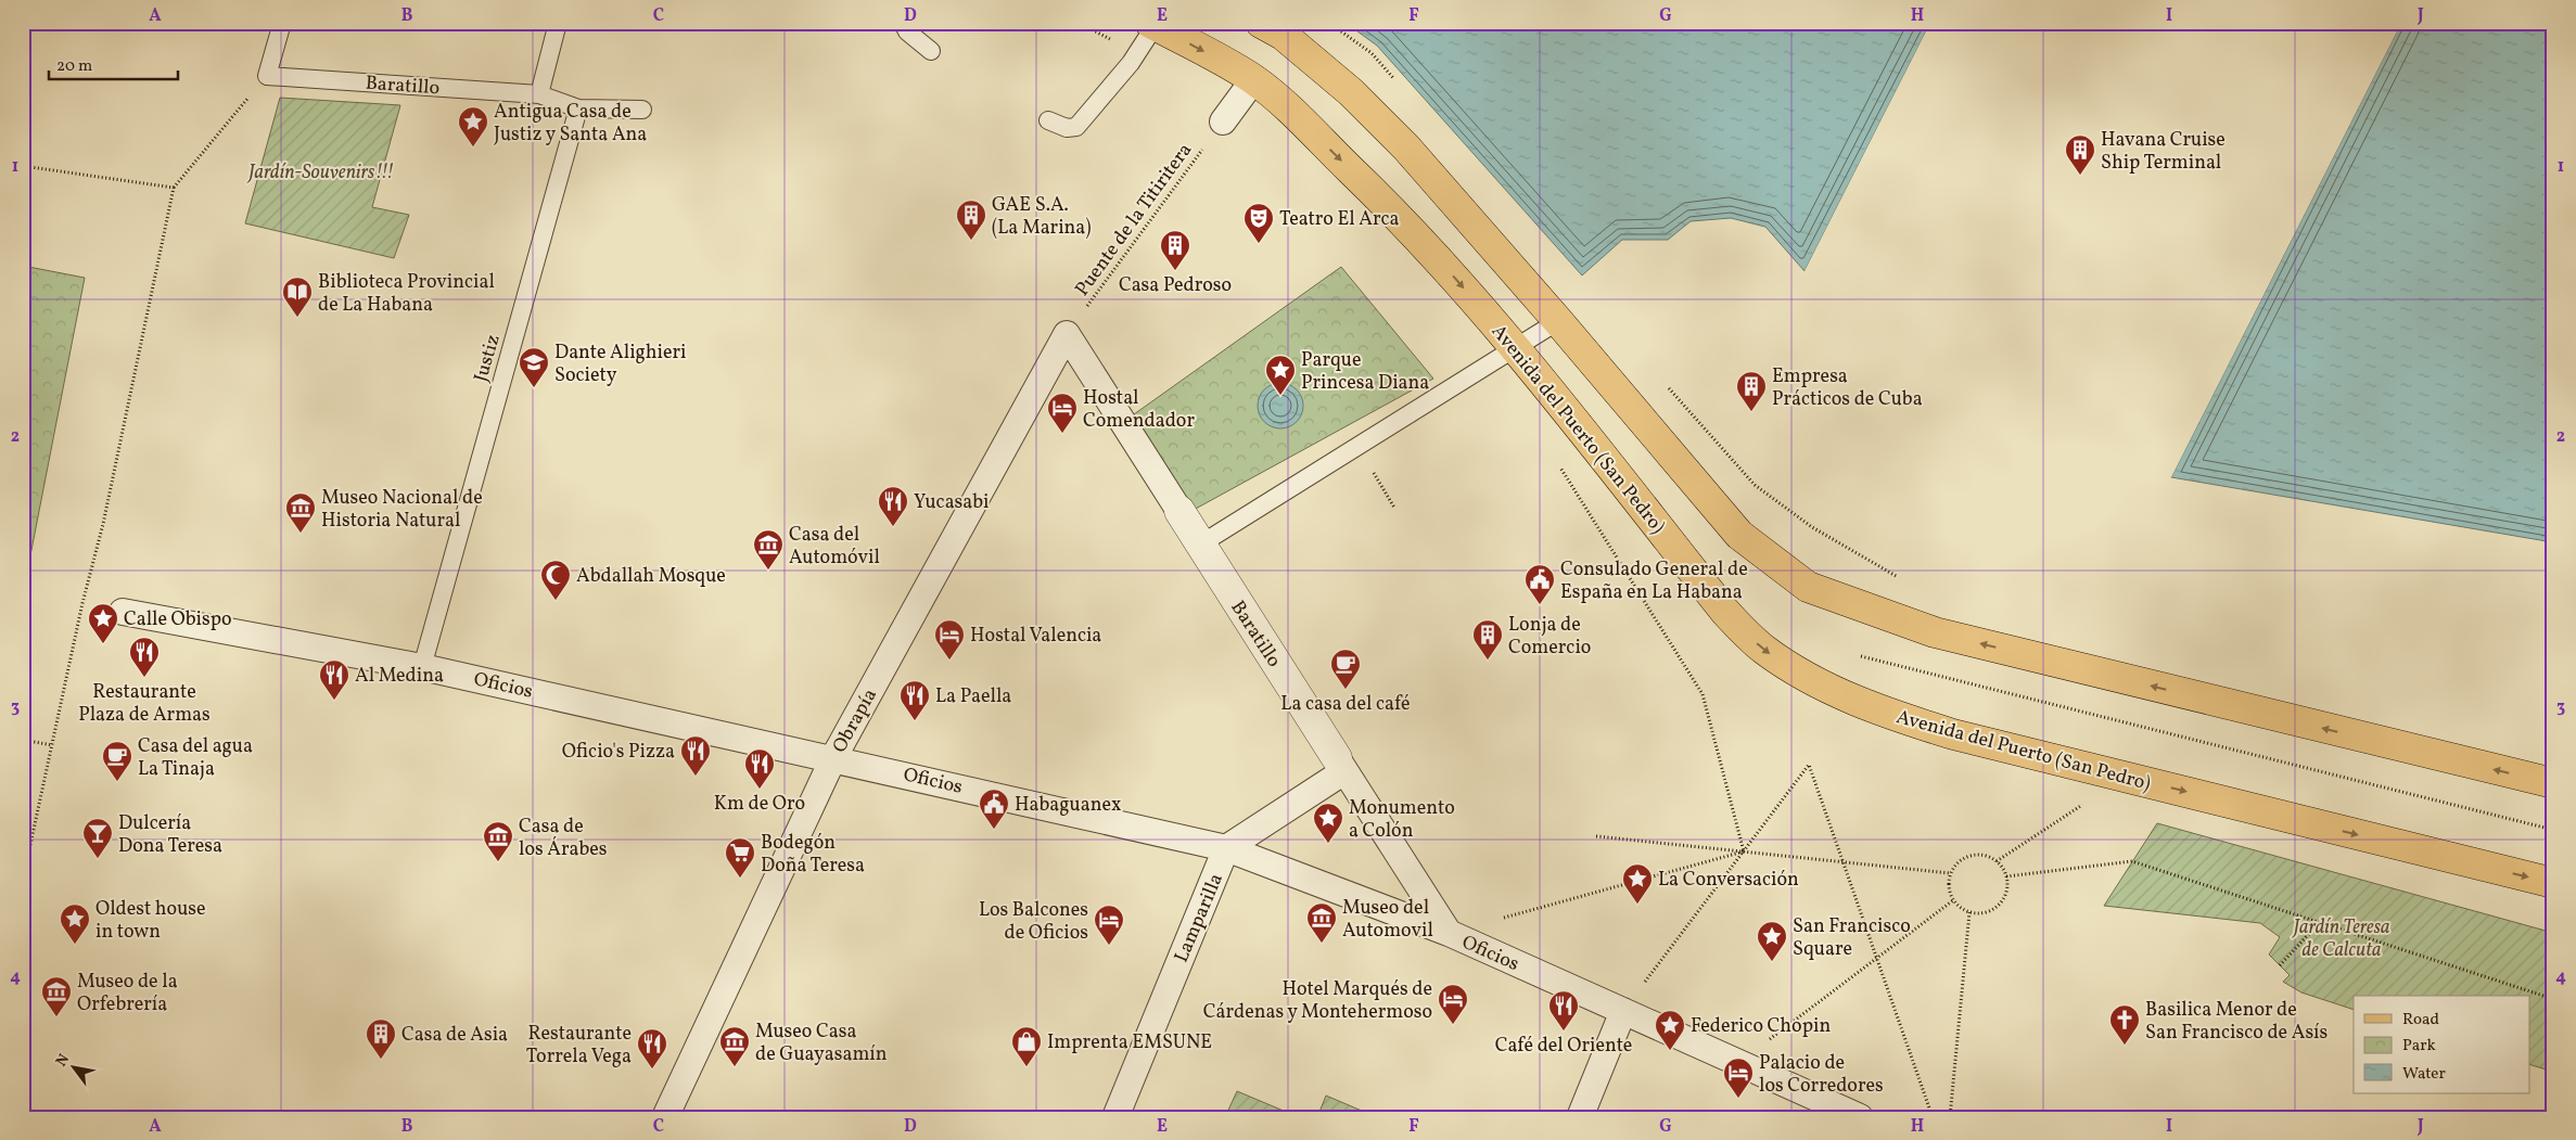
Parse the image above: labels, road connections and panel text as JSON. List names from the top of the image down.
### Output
{
  "streets": {
    "main road": ["Avenida del Puerto (San Pedro)"],
    "street": [
      "Baratillo",
      "Oficios",
      "Obrapía",
      "Lamparilla"
    ],
    "lane": ["Justiz"],
    "path": ["Puente de la Titiritera"]
  },
  "crossings": [
    ["Baratillo", "Puente de la Titiritera"],
    ["Baratillo", "Oficios"],
    ["Baratillo", "Obrapía"],
    ["Baratillo", "Lamparilla"],
    ["Puente de la Titiritera", "Obrapía"],
    ["Justiz", "Oficios"],
    ["Oficios", "Obrapía"],
    ["Oficios", "Lamparilla"]
  ],
  "parks": ["Jardín-Souvenirs!!!", "Jardín Teresa de Calcuta"],
  "places": {
    "place": [
      "Antigua Casa de Justiz y Santa Ana",
      "Parque Princesa Diana",
      "Calle Obispo",
      "Monumento a Colón",
      "La Conversación",
      "Oldest house in town",
      "San Francisco Square",
      "Federico Chopin"
    ],
    "building": [
      "Havana Cruise Ship Terminal",
      "GAE S.A. (La Marina)",
      "Casa Pedroso",
      "Empresa Prácticos de Cuba",
      "Lonja de Comercio",
      "Casa de Asia"
    ],
    "theatre": ["Teatro El Arca"],
    "library": ["Biblioteca Provincial de La Habana"],
    "school or university": ["Dante Alighieri Society"],
    "hotel": [
      "Hostal Comendador",
      "Hostal Valencia",
      "Los Balcones de Oficios",
      "Hotel Marqués de Cárdenas y Montehermoso",
      "Palacio de los Corredores"
    ],
    "restaurant": [
      "Yucasabi",
      "Restaurante Plaza de Armas",
      "Al Medina",
      "La Paella",
      "Oficio's Pizza",
      "Km de Oro",
      "Café del Oriente",
      "Restaurante Torrela Vega"
    ],
    "museum": [
      "Museo Nacional de Historia Natural",
      "Casa del Automóvil",
      "Casa de los Árabes",
      "Museo del Automovil",
      "Museo de la Orfebrería",
      "Museo Casa de Guayasamín"
    ],
    "mosque": ["Abdallah Mosque"],
    "public building": ["Consulado General de España en La Habana", "Habaguanex"],
    "cafe": ["La casa del café", "Casa del agua La Tinaja"],
    "bar": ["Dulcería Dona Teresa"],
    "supermarket": ["Bodegón Doña Teresa"],
    "church": ["Basilica Menor de San Francisco de Asís"],
    "shop": ["Imprenta EMSUNE"]
  },
  "legend": ["Road", "Park", "Water"],
  "scale_bar": "20 m",
  "north": "top left",
  "grid": {
    "columns": [
      "A",
      "B",
      "C",
      "D",
      "E",
      "F",
      "G",
      "H",
      "I",
      "J"
    ],
    "rows": [
      "1",
      "2",
      "3",
      "4"
    ]
  }
}
